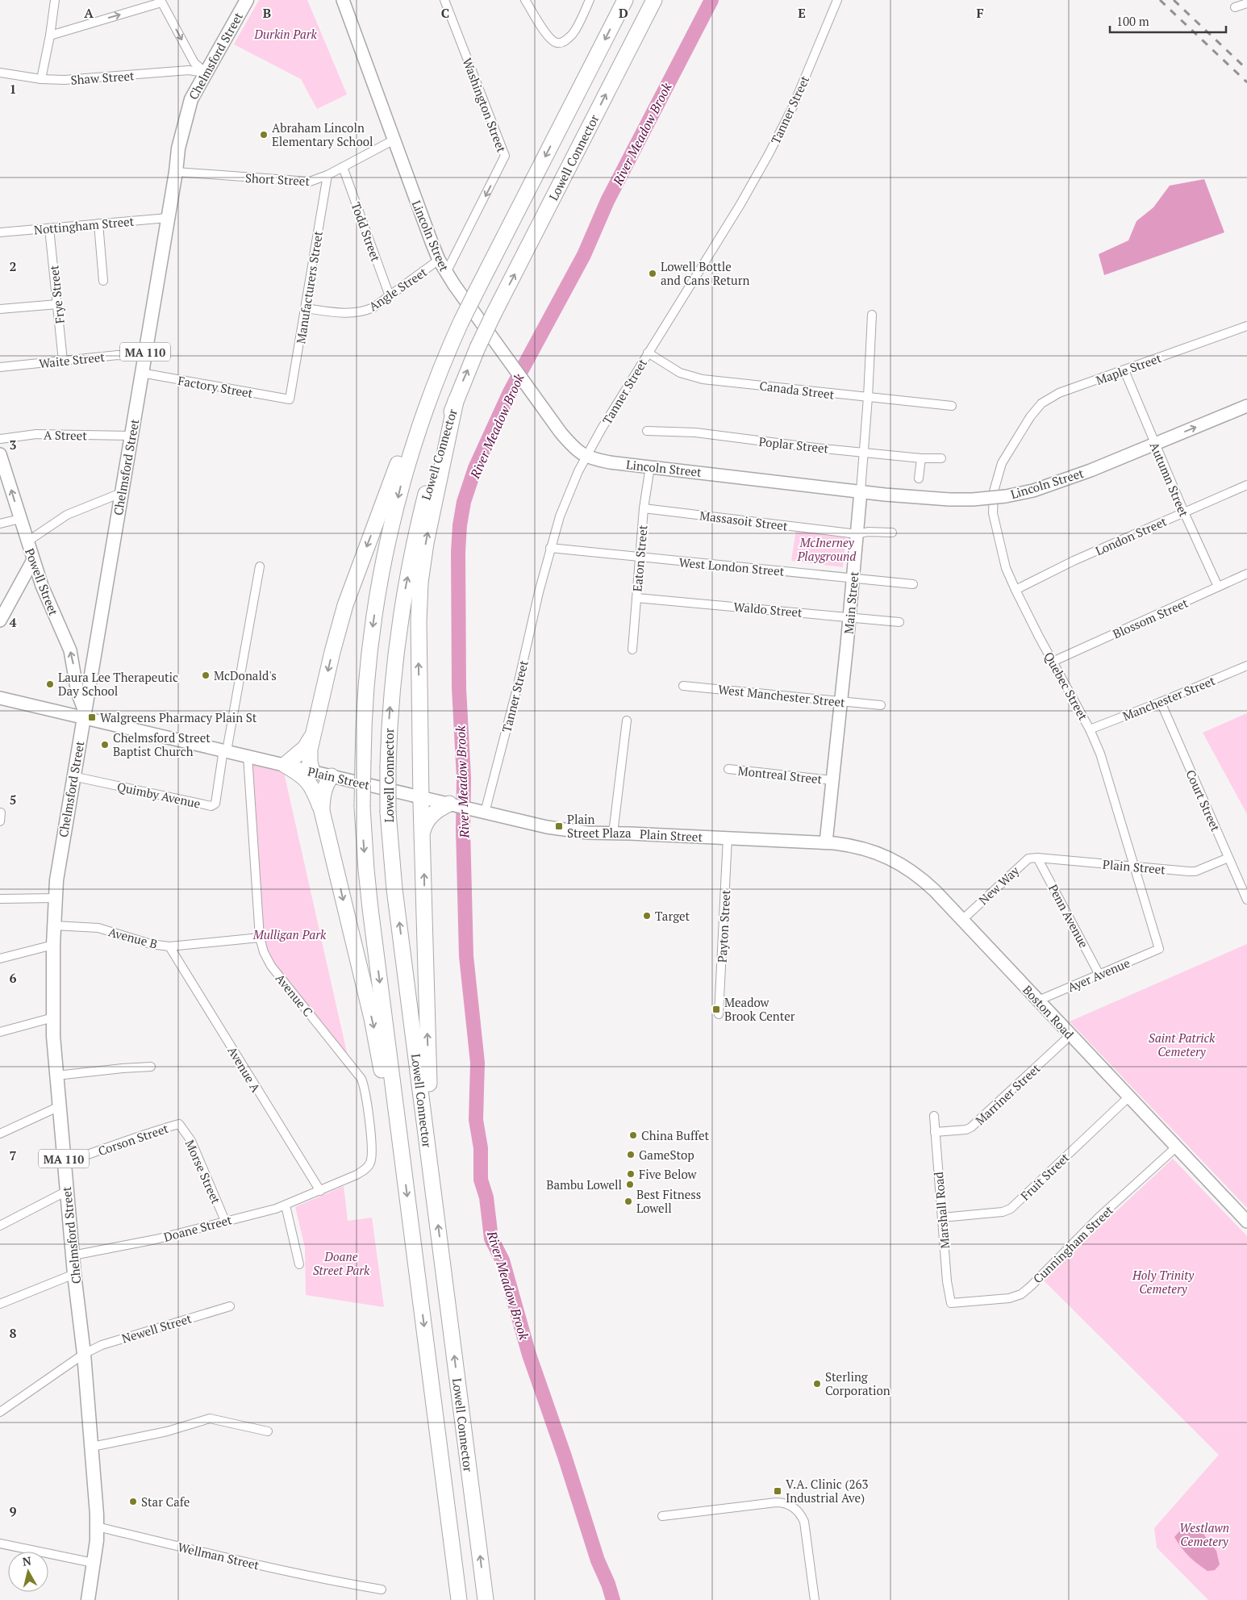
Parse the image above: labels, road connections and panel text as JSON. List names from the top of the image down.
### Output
{
  "streets": {
    "highway": ["Lowell Connector"],
    "main road": ["Chelmsford Street", "MA 110"],
    "street": [
      "Shaw Street",
      "Washington Street",
      "Tanner Street",
      "Short Street",
      "Nottingham Street",
      "Todd Street",
      "Lincoln Street",
      "Manufacturers Street",
      "Angle Street",
      "Frye Street",
      "Waite Street",
      "Maple Street",
      "Factory Street",
      "Canada Street",
      "A Street",
      "Poplar Street",
      "Autumn Street",
      "Massasoit Street",
      "London Street",
      "Eaton Street",
      "West London Street",
      "Powell Street",
      "Main Street",
      "Waldo Street",
      "Blossom Street",
      "Quebec Street",
      "West Manchester Street",
      "Manchester Street",
      "Montreal Street",
      "Plain Street",
      "Quimby Avenue",
      "Court Street",
      "New Way",
      "Penn Avenue",
      "Payton Street",
      "Avenue B",
      "Ayer Avenue",
      "Avenue C",
      "Boston Road",
      "Avenue A",
      "Marriner Street",
      "Corson Street",
      "Morse Street",
      "Fruit Street",
      "Marshall Road",
      "Doane Street",
      "Cunningham Street",
      "Newell Street",
      "Wellman Street"
    ]
  },
  "crossings": [
    ["Chelmsford Street", "Shaw Street"],
    ["Chelmsford Street", "Short Street"],
    ["Chelmsford Street", "Nottingham Street"],
    ["Chelmsford Street", "Waite Street"],
    ["Chelmsford Street", "Factory Street"],
    ["Chelmsford Street", "A Street"],
    ["Chelmsford Street", "Powell Street"],
    ["Chelmsford Street", "Plain Street"],
    ["Chelmsford Street", "Quimby Avenue"],
    ["Chelmsford Street", "Avenue B"],
    ["Chelmsford Street", "Corson Street"],
    ["Chelmsford Street", "Doane Street"],
    ["Chelmsford Street", "Newell Street"],
    ["Chelmsford Street", "Wellman Street"],
    ["Washington Street", "Lincoln Street"],
    ["Tanner Street", "Lincoln Street"],
    ["Tanner Street", "Canada Street"],
    ["Tanner Street", "West London Street"],
    ["Tanner Street", "Plain Street"],
    ["Short Street", "Todd Street"],
    ["Short Street", "Lincoln Street"],
    ["Short Street", "Manufacturers Street"],
    ["Nottingham Street", "Frye Street"],
    ["Todd Street", "Angle Street"],
    ["Lincoln Street", "Angle Street"],
    ["Lincoln Street", "Autumn Street"],
    ["Lincoln Street", "Eaton Street"],
    ["Lincoln Street", "Main Street"],
    ["Manufacturers Street", "Angle Street"],
    ["Manufacturers Street", "Factory Street"],
    ["Frye Street", "Waite Street"],
    ["Maple Street", "Autumn Street"],
    ["Maple Street", "Quebec Street"],
    ["Canada Street", "Main Street"],
    ["Poplar Street", "Main Street"],
    ["Autumn Street", "London Street"],
    ["Autumn Street", "Blossom Street"],
    ["Massasoit Street", "Eaton Street"],
    ["Massasoit Street", "Main Street"],
    ["London Street", "Quebec Street"],
    ["Eaton Street", "West London Street"],
    ["Eaton Street", "Waldo Street"],
    ["West London Street", "Main Street"],
    ["Powell Street", "Plain Street"],
    ["Main Street", "Waldo Street"],
    ["Main Street", "West Manchester Street"],
    ["Main Street", "Montreal Street"],
    ["Main Street", "Plain Street"],
    ["Main Street", "Boston Road"],
    ["Blossom Street", "Quebec Street"],
    ["Quebec Street", "Manchester Street"],
    ["Quebec Street", "Plain Street"],
    ["Quebec Street", "Ayer Avenue"],
    ["Manchester Street", "Court Street"],
    ["Plain Street", "Quimby Avenue"],
    ["Plain Street", "Court Street"],
    ["Plain Street", "New Way"],
    ["Plain Street", "Penn Avenue"],
    ["Plain Street", "Payton Street"],
    ["Plain Street", "Avenue C"],
    ["Plain Street", "Boston Road"],
    ["New Way", "Penn Avenue"],
    ["New Way", "Boston Road"],
    ["Penn Avenue", "Ayer Avenue"],
    ["Avenue B", "Avenue C"],
    ["Avenue B", "Avenue A"],
    ["Ayer Avenue", "Boston Road"],
    ["Avenue C", "Avenue A"],
    ["Avenue C", "Doane Street"],
    ["Boston Road", "Marriner Street"],
    ["Boston Road", "Fruit Street"],
    ["Boston Road", "Cunningham Street"],
    ["Avenue A", "Doane Street"],
    ["Marriner Street", "Marshall Road"],
    ["Corson Street", "Morse Street"],
    ["Morse Street", "Doane Street"],
    ["Fruit Street", "Marshall Road"],
    ["Marshall Road", "Cunningham Street"]
  ],
  "one_way": ["Washington Street", "Powell Street"],
  "water": ["River Meadow Brook"],
  "parks": [
    "Durkin Park",
    "McInerney Playground",
    "Mulligan Park",
    "Saint Patrick Cemetery",
    "Doane Street Park",
    "Holy Trinity Cemetery",
    "Westlawn Cemetery"
  ],
  "places": {
    "other": [
      "Abraham Lincoln Elementary School",
      "Lowell Bottle and Cans Return",
      "McDonald's",
      "Laura Lee Therapeutic Day School",
      "Chelmsford Street Baptist Church",
      "Target",
      "China Buffet",
      "GameStop",
      "Five Below",
      "Bambu Lowell",
      "Best Fitness Lowell",
      "Sterling Corporation",
      "Star Cafe"
    ],
    "transit": [
      "Walgreens Pharmacy Plain St",
      "Plain Street Plaza",
      "Meadow Brook Center",
      "V.A. Clinic (263 Industrial Ave)"
    ]
  },
  "scale_bar": "100 m",
  "north": "top",
  "grid": {
    "columns": [
      "A",
      "B",
      "C",
      "D",
      "E",
      "F"
    ],
    "rows": [
      "1",
      "2",
      "3",
      "4",
      "5",
      "6",
      "7",
      "8",
      "9"
    ]
  }
}
